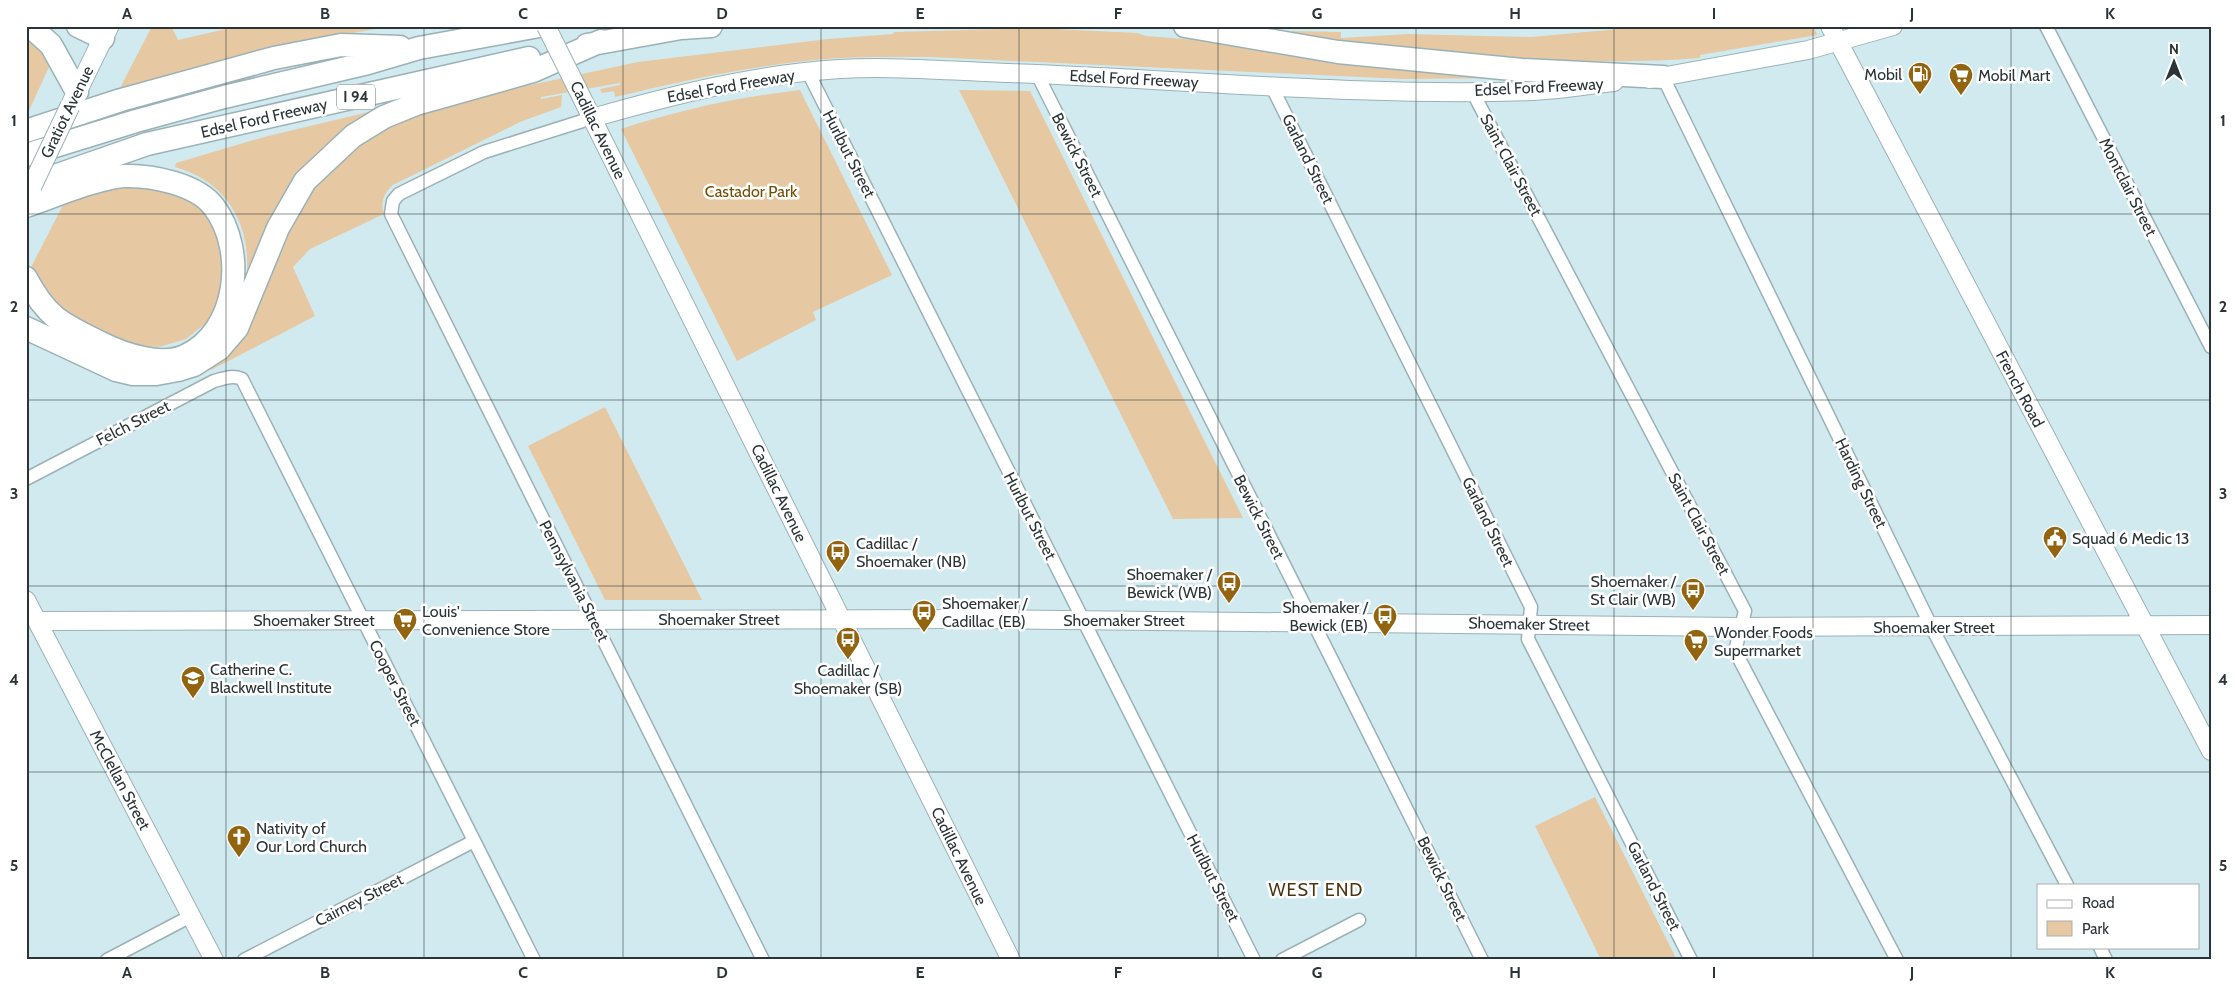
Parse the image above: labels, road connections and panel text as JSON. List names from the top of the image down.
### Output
{
  "streets": {
    "highway": ["Edsel Ford Freeway", "I 94"],
    "main road": ["Gratiot Avenue"],
    "street": [
      "Cadillac Avenue",
      "Hurlbut Street",
      "Bewick Street",
      "Garland Street",
      "Saint Clair Street",
      "Montclair Street",
      "French Road",
      "Felch Street",
      "Harding Street",
      "Pennsylvania Street",
      "Shoemaker Street",
      "Cooper Street",
      "McClellan Street",
      "Cairney Street"
    ]
  },
  "crossings": [
    ["Edsel Ford Freeway", "Cadillac Avenue"],
    ["Edsel Ford Freeway", "Hurlbut Street"],
    ["Edsel Ford Freeway", "Bewick Street"],
    ["Edsel Ford Freeway", "Garland Street"],
    ["Edsel Ford Freeway", "Saint Clair Street"],
    ["Edsel Ford Freeway", "French Road"],
    ["Edsel Ford Freeway", "Harding Street"],
    ["Edsel Ford Freeway", "Pennsylvania Street"],
    ["Cadillac Avenue", "Shoemaker Street"],
    ["Hurlbut Street", "Shoemaker Street"],
    ["Bewick Street", "Shoemaker Street"],
    ["Garland Street", "Shoemaker Street"],
    ["Saint Clair Street", "Shoemaker Street"],
    ["French Road", "Shoemaker Street"],
    ["Felch Street", "Cooper Street"],
    ["Harding Street", "Shoemaker Street"],
    ["Pennsylvania Street", "Shoemaker Street"],
    ["Shoemaker Street", "Cooper Street"],
    ["Shoemaker Street", "McClellan Street"],
    ["Cooper Street", "Cairney Street"]
  ],
  "districts": ["WEST END"],
  "parks": ["Castador Park"],
  "places": {
    "fuel station": ["Mobil"],
    "supermarket": ["Mobil Mart", "Louis' Convenience Store", "Wonder Foods Supermarket"],
    "public building": ["Squad 6 Medic 13"],
    "bus stop": [
      "Cadillac / Shoemaker (NB)",
      "Shoemaker / Bewick (WB)",
      "Shoemaker / St Clair (WB)",
      "Shoemaker / Cadillac (EB)",
      "Shoemaker / Bewick (EB)",
      "Cadillac / Shoemaker (SB)"
    ],
    "school or university": ["Catherine C. Blackwell Institute"],
    "church": ["Nativity of Our Lord Church"]
  },
  "legend": ["Road", "Park"],
  "north": "top",
  "grid": {
    "columns": [
      "A",
      "B",
      "C",
      "D",
      "E",
      "F",
      "G",
      "H",
      "I",
      "J",
      "K"
    ],
    "rows": [
      "1",
      "2",
      "3",
      "4",
      "5"
    ]
  }
}
